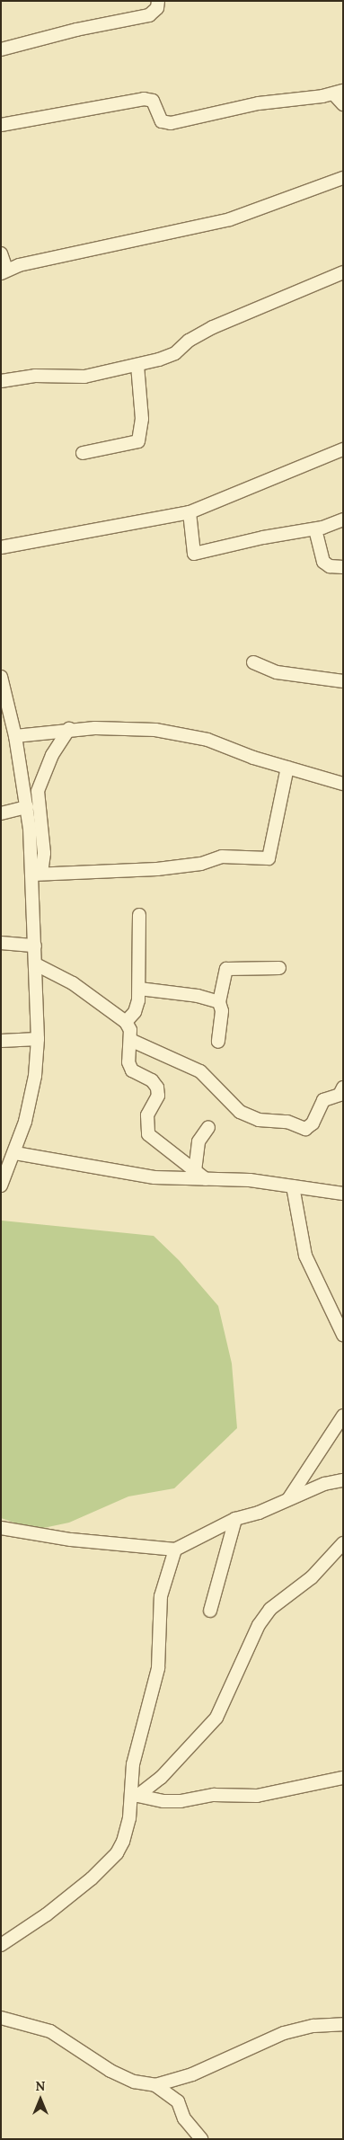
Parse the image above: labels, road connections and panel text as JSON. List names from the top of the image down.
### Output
{
  "north": "top"
}
